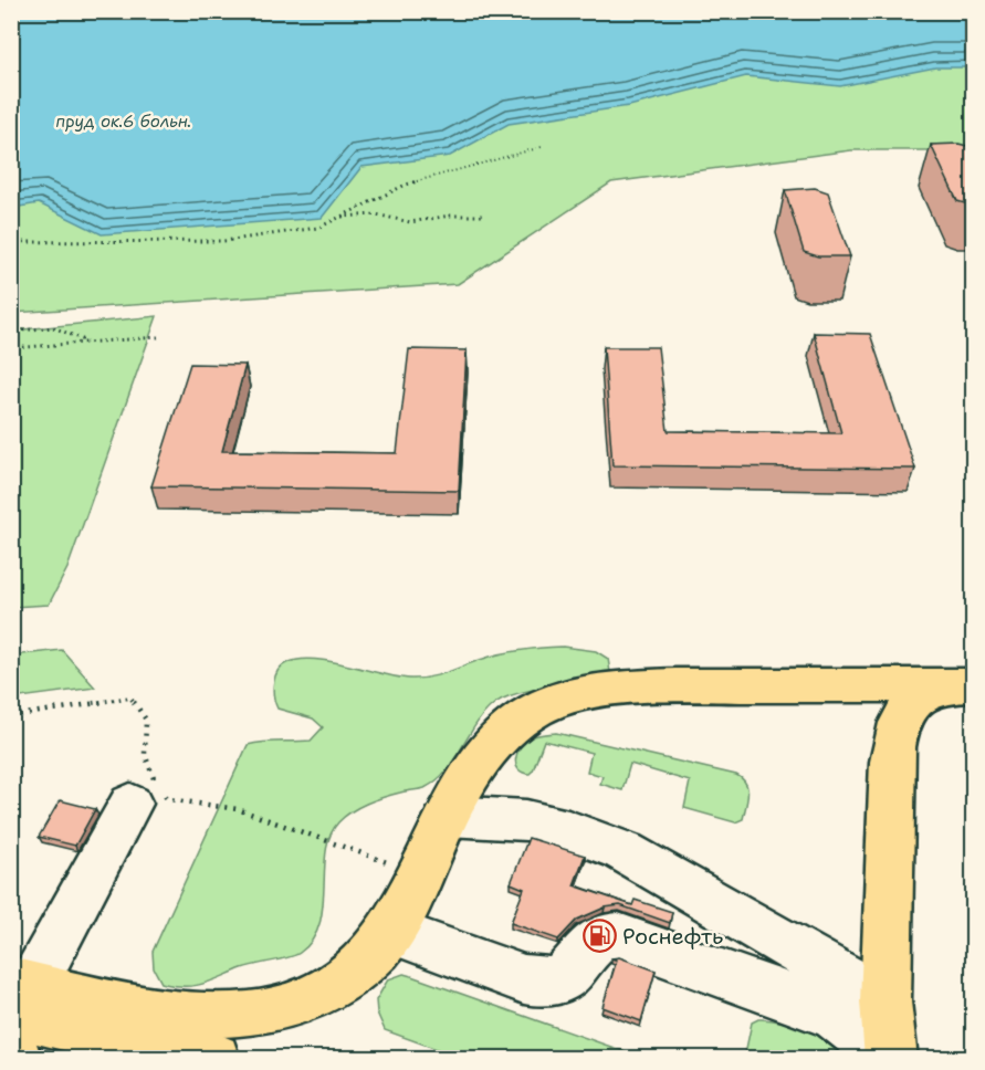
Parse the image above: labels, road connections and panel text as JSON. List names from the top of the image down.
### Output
{
  "water": ["пруд ок.6 больн."],
  "places": {
    "fuel station": ["Роснефть"]
  }
}
